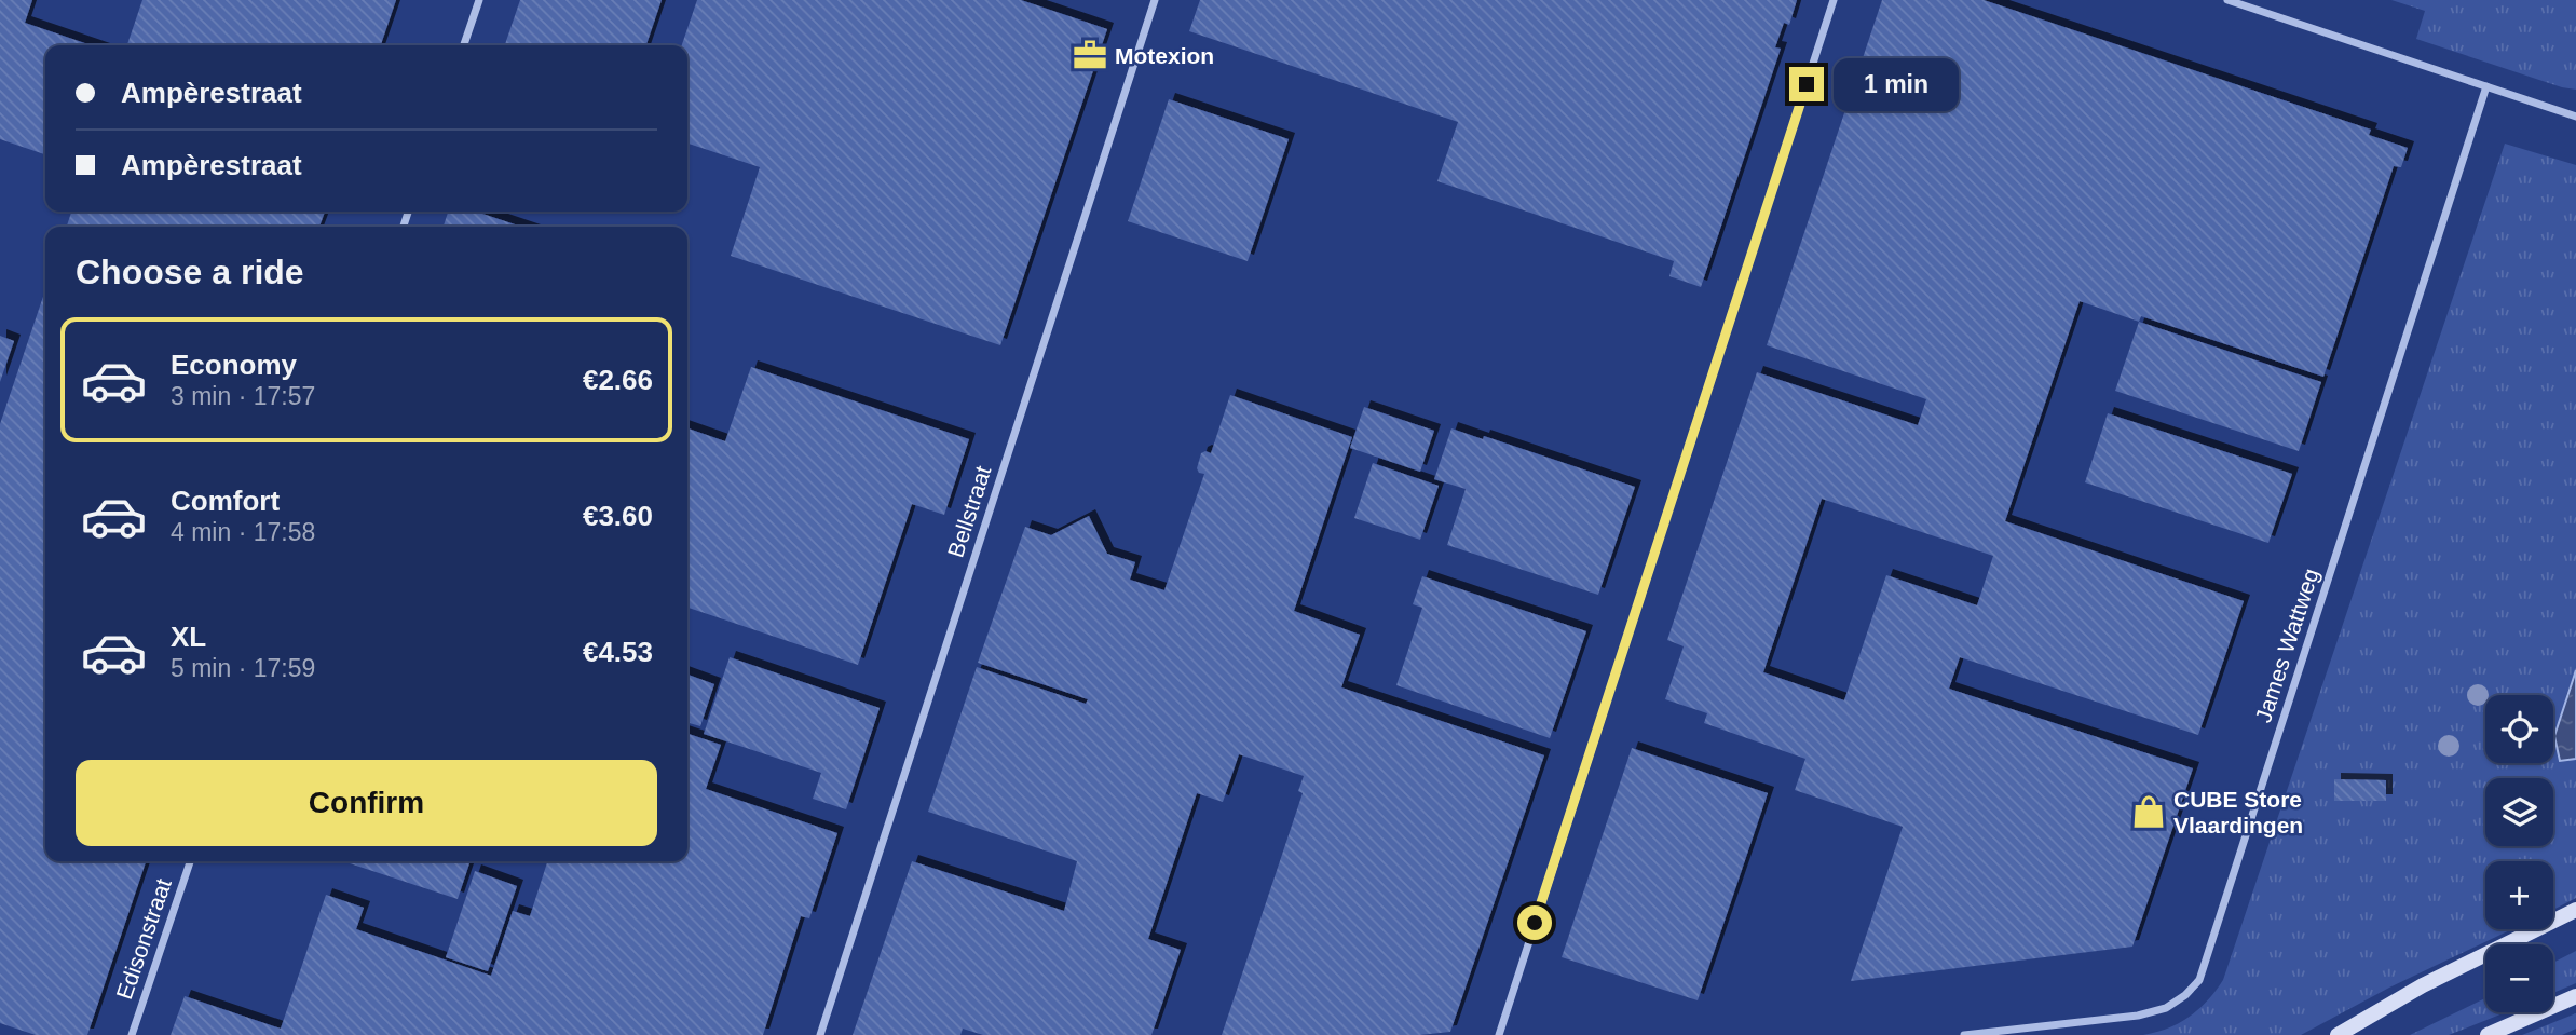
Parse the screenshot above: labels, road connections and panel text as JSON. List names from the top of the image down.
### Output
{
  "streets": {
    "street": ["Bellstraat", "James Wattweg", "Edisonstraat"]
  },
  "places": {
    "office": ["Motexion"],
    "shop": ["CUBE Store Vlaardingen"]
  },
  "page": {
    "banner": ["Ampèrestraat", "Ampèrestraat"],
    "bubble": "1 min",
    "heading": "Choose a ride",
    "list": [
      {
        "name": "Economy",
        "note": "3 min · 17:57",
        "value": "€2.66"
      },
      {
        "name": "Comfort",
        "note": "4 min · 17:58",
        "value": "€3.60"
      },
      {
        "name": "XL",
        "note": "5 min · 17:59",
        "value": "€4.53"
      }
    ],
    "map_buttons": ["+", "−"],
    "buttons": "Confirm"
  }
}
